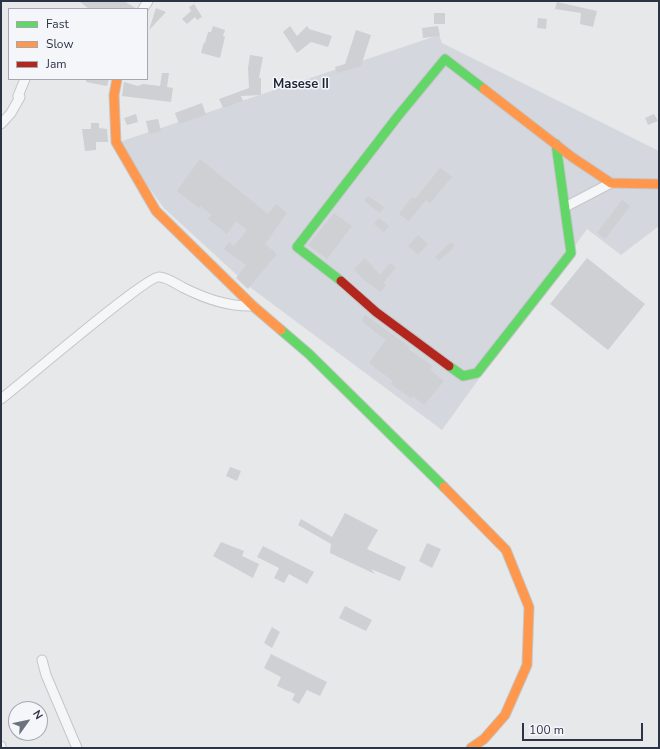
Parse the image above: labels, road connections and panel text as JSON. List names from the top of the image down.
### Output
{
  "districts": ["Masese II"],
  "legend": ["Fast", "Slow", "Jam"],
  "scale_bar": "100 m",
  "north": "top right"
}
